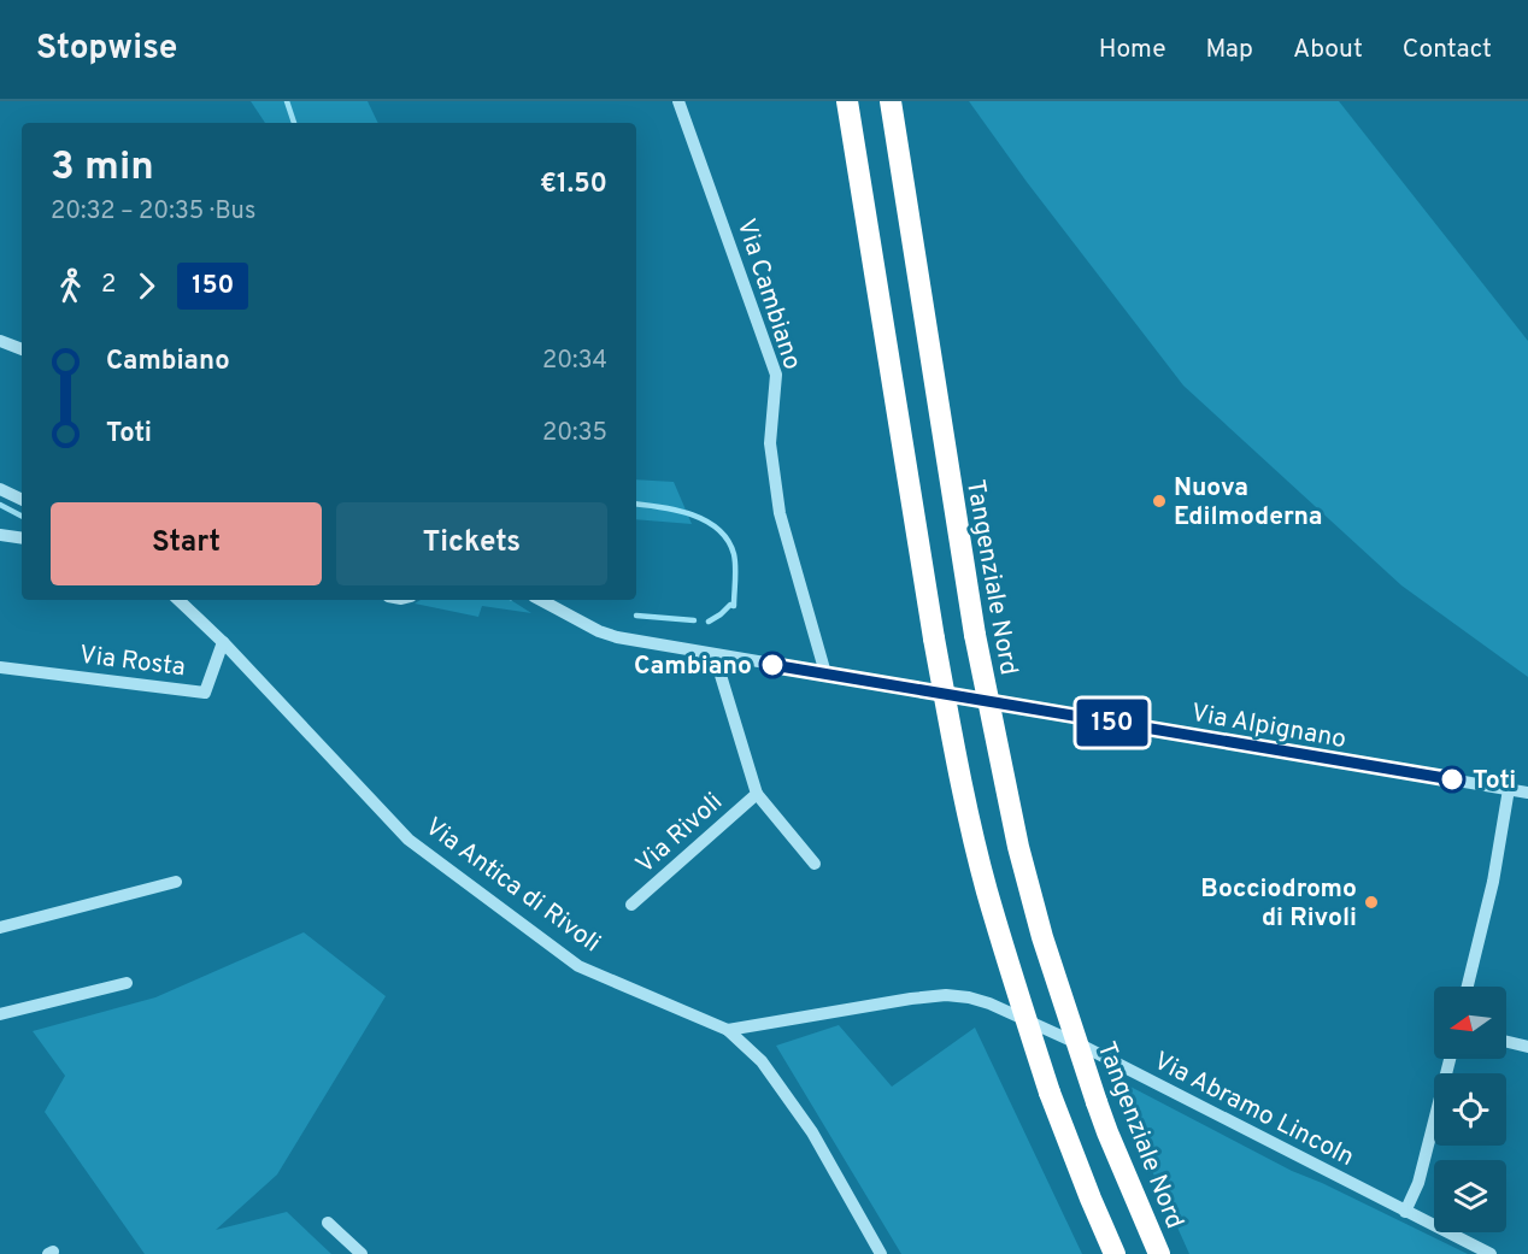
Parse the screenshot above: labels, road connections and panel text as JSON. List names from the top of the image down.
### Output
{
  "streets": {
    "highway": ["Tangenziale Nord"],
    "street": [
      "Via Cambiano",
      "Via Rosta",
      "Via Alpignano",
      "Via Rivoli",
      "Via Antica di Rivoli",
      "Via Abramo Lincoln"
    ]
  },
  "crossings": [
    ["Via Cambiano", "Via Alpignano"],
    ["Via Rosta", "Via Antica di Rivoli"],
    ["Via Alpignano", "Via Rivoli"],
    ["Via Antica di Rivoli", "Via Abramo Lincoln"]
  ],
  "places": [
    "Nuova Edilmoderna",
    "Cambiano",
    "Toti",
    "Bocciodromo di Rivoli"
  ],
  "lines": ["bus line 150"],
  "north": "left",
  "page": {
    "header": "Stopwise",
    "nav": [
      "Home",
      "Map",
      "About",
      "Contact"
    ],
    "on_map": "150",
    "heading": ["3 min", "20:32 – 20:35 · Bus", "€1.50"],
    "legs": ["2", "150"],
    "list": [
      {
        "name": "Cambiano",
        "value": "20:34"
      },
      {
        "name": "Toti",
        "value": "20:35"
      }
    ],
    "buttons": ["Start", "Tickets"]
  }
}
